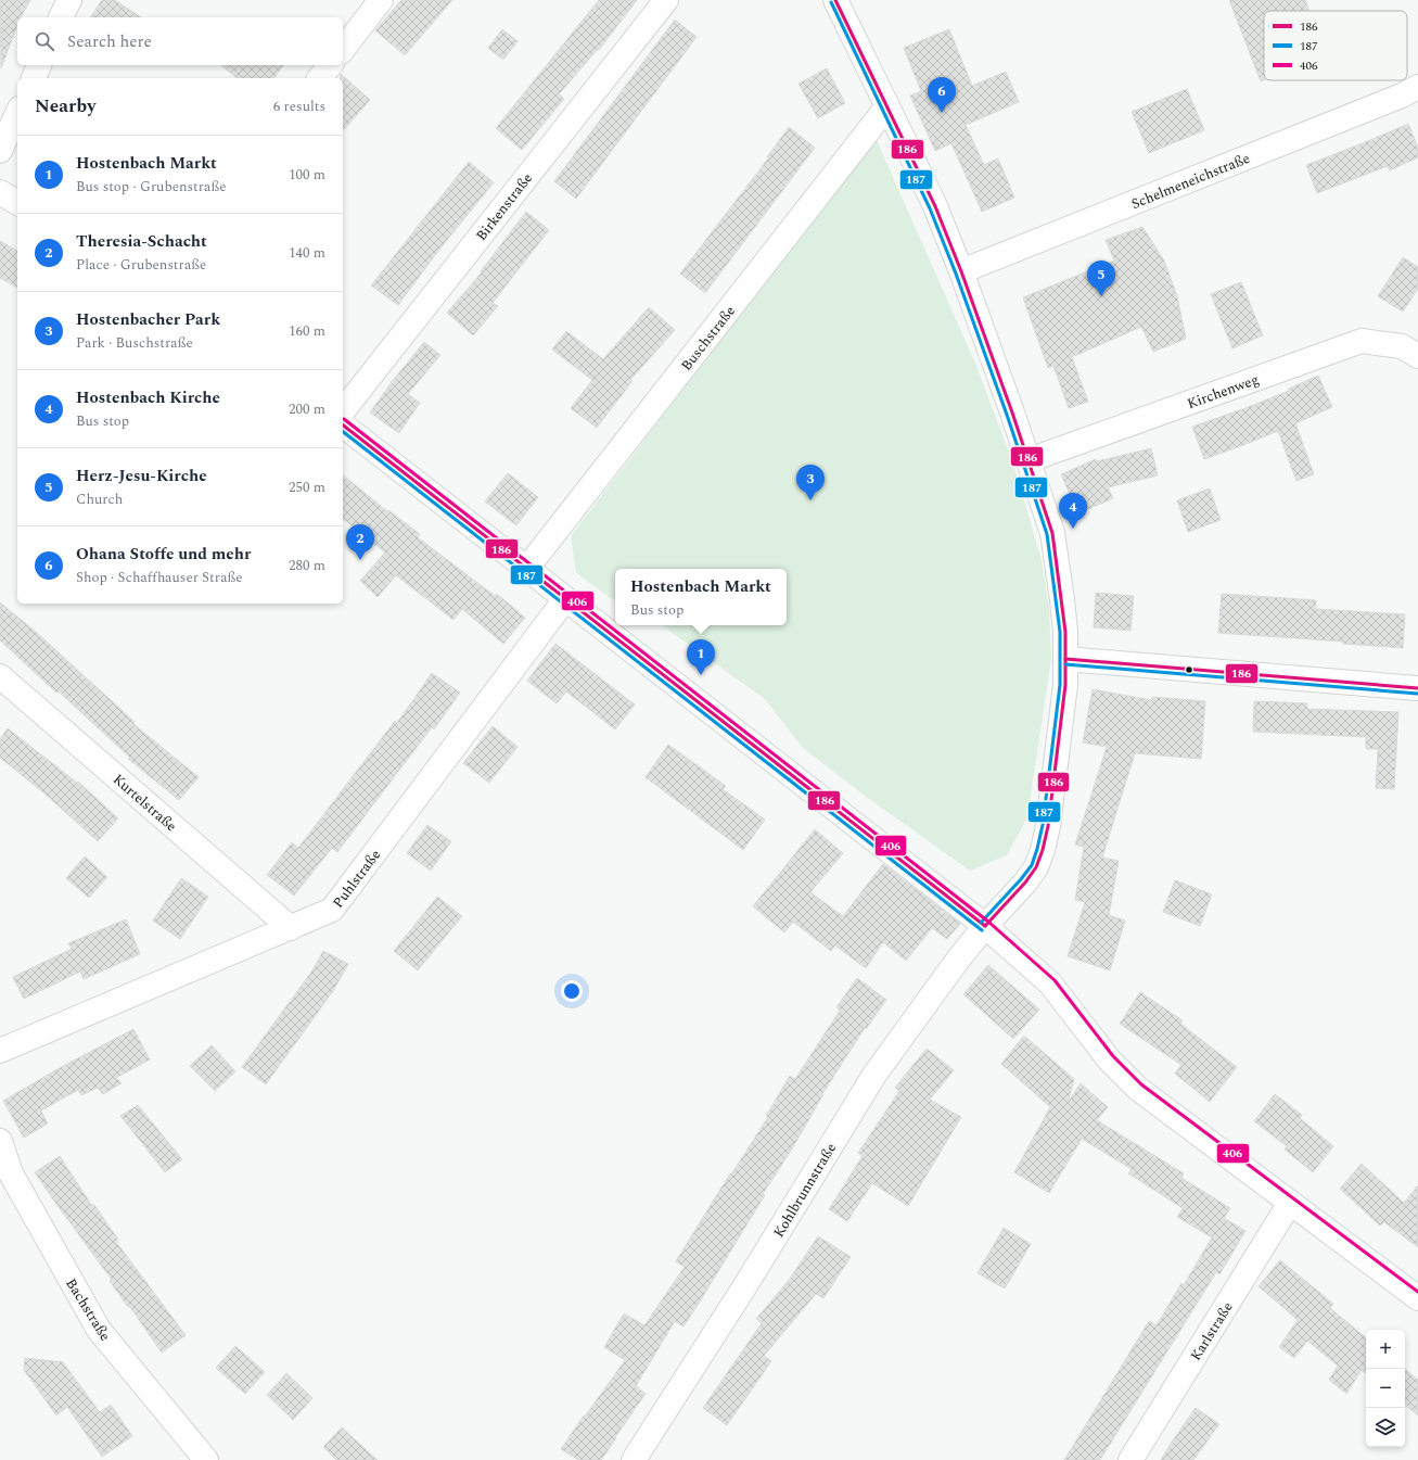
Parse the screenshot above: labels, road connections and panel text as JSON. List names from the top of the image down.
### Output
{
  "streets": {
    "street": [
      "Schelmeneichstraße",
      "Birkenstraße",
      "Buschstraße",
      "Kirchenweg",
      "Kurtelstraße",
      "Puhlstraße",
      "Kohlbrunnstraße",
      "Bachstraße",
      "Karlstraße"
    ]
  },
  "crossings": [
    ["Schelmeneichstraße", "Kohlbrunnstraße"],
    ["Buschstraße", "Kohlbrunnstraße"],
    ["Kirchenweg", "Kohlbrunnstraße"],
    ["Kurtelstraße", "Puhlstraße"]
  ],
  "lines": ["transit line 186", "transit line 187", "transit line 406"],
  "legend": ["186", "187", "406"],
  "page": {
    "search": "Search here",
    "pins": [
      "6",
      "5",
      "3",
      "4",
      "2",
      "1"
    ],
    "heading": ["Nearby", "6 results"],
    "list": [
      {
        "mark": "1",
        "name": "Hostenbach Markt",
        "note": "Bus stop · Grubenstraße",
        "value": "100 m"
      },
      {
        "mark": "2",
        "name": "Theresia-Schacht",
        "note": "Place · Grubenstraße",
        "value": "140 m"
      },
      {
        "mark": "3",
        "name": "Hostenbacher Park",
        "note": "Park · Buschstraße",
        "value": "160 m"
      },
      {
        "mark": "4",
        "name": "Hostenbach Kirche",
        "note": "Bus stop",
        "value": "200 m"
      },
      {
        "mark": "5",
        "name": "Herz-Jesu-Kirche",
        "note": "Church",
        "value": "250 m"
      },
      {
        "mark": "6",
        "name": "Ohana Stoffe und mehr",
        "note": "Shop · Schaffhauser Straße",
        "value": "280 m"
      }
    ],
    "popup": ["Hostenbach Markt", "Bus stop"],
    "map_buttons": ["+", "−"]
  }
}
